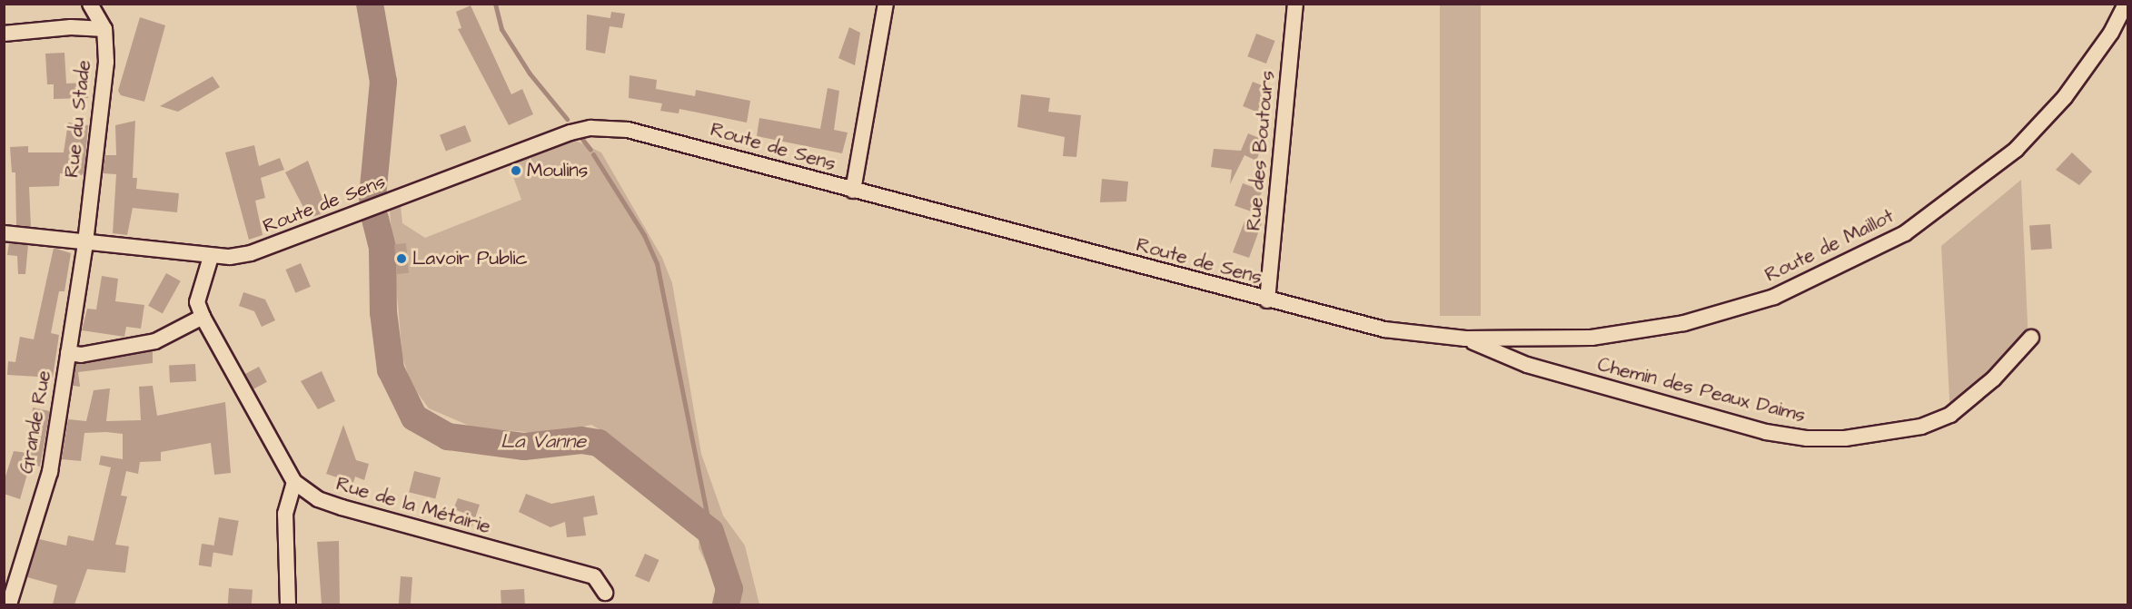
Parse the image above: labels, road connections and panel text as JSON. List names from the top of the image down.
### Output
{
  "streets": {
    "street": [
      "Rue du Stade",
      "Route de Sens",
      "Rue des Boutours",
      "Route de Maillot",
      "Chemin des Peaux Daims",
      "Grande Rue",
      "Rue de la Métairie"
    ]
  },
  "crossings": [
    ["Rue du Stade", "Route de Sens"],
    ["Rue du Stade", "Grande Rue"],
    ["Route de Sens", "Rue des Boutours"],
    ["Route de Sens", "Route de Maillot"],
    ["Route de Sens", "Chemin des Peaux Daims"],
    ["Route de Sens", "Grande Rue"],
    ["Route de Maillot", "Chemin des Peaux Daims"]
  ],
  "water": ["La Vanne"],
  "places": ["Moulins", "Lavoir Public"]
}
